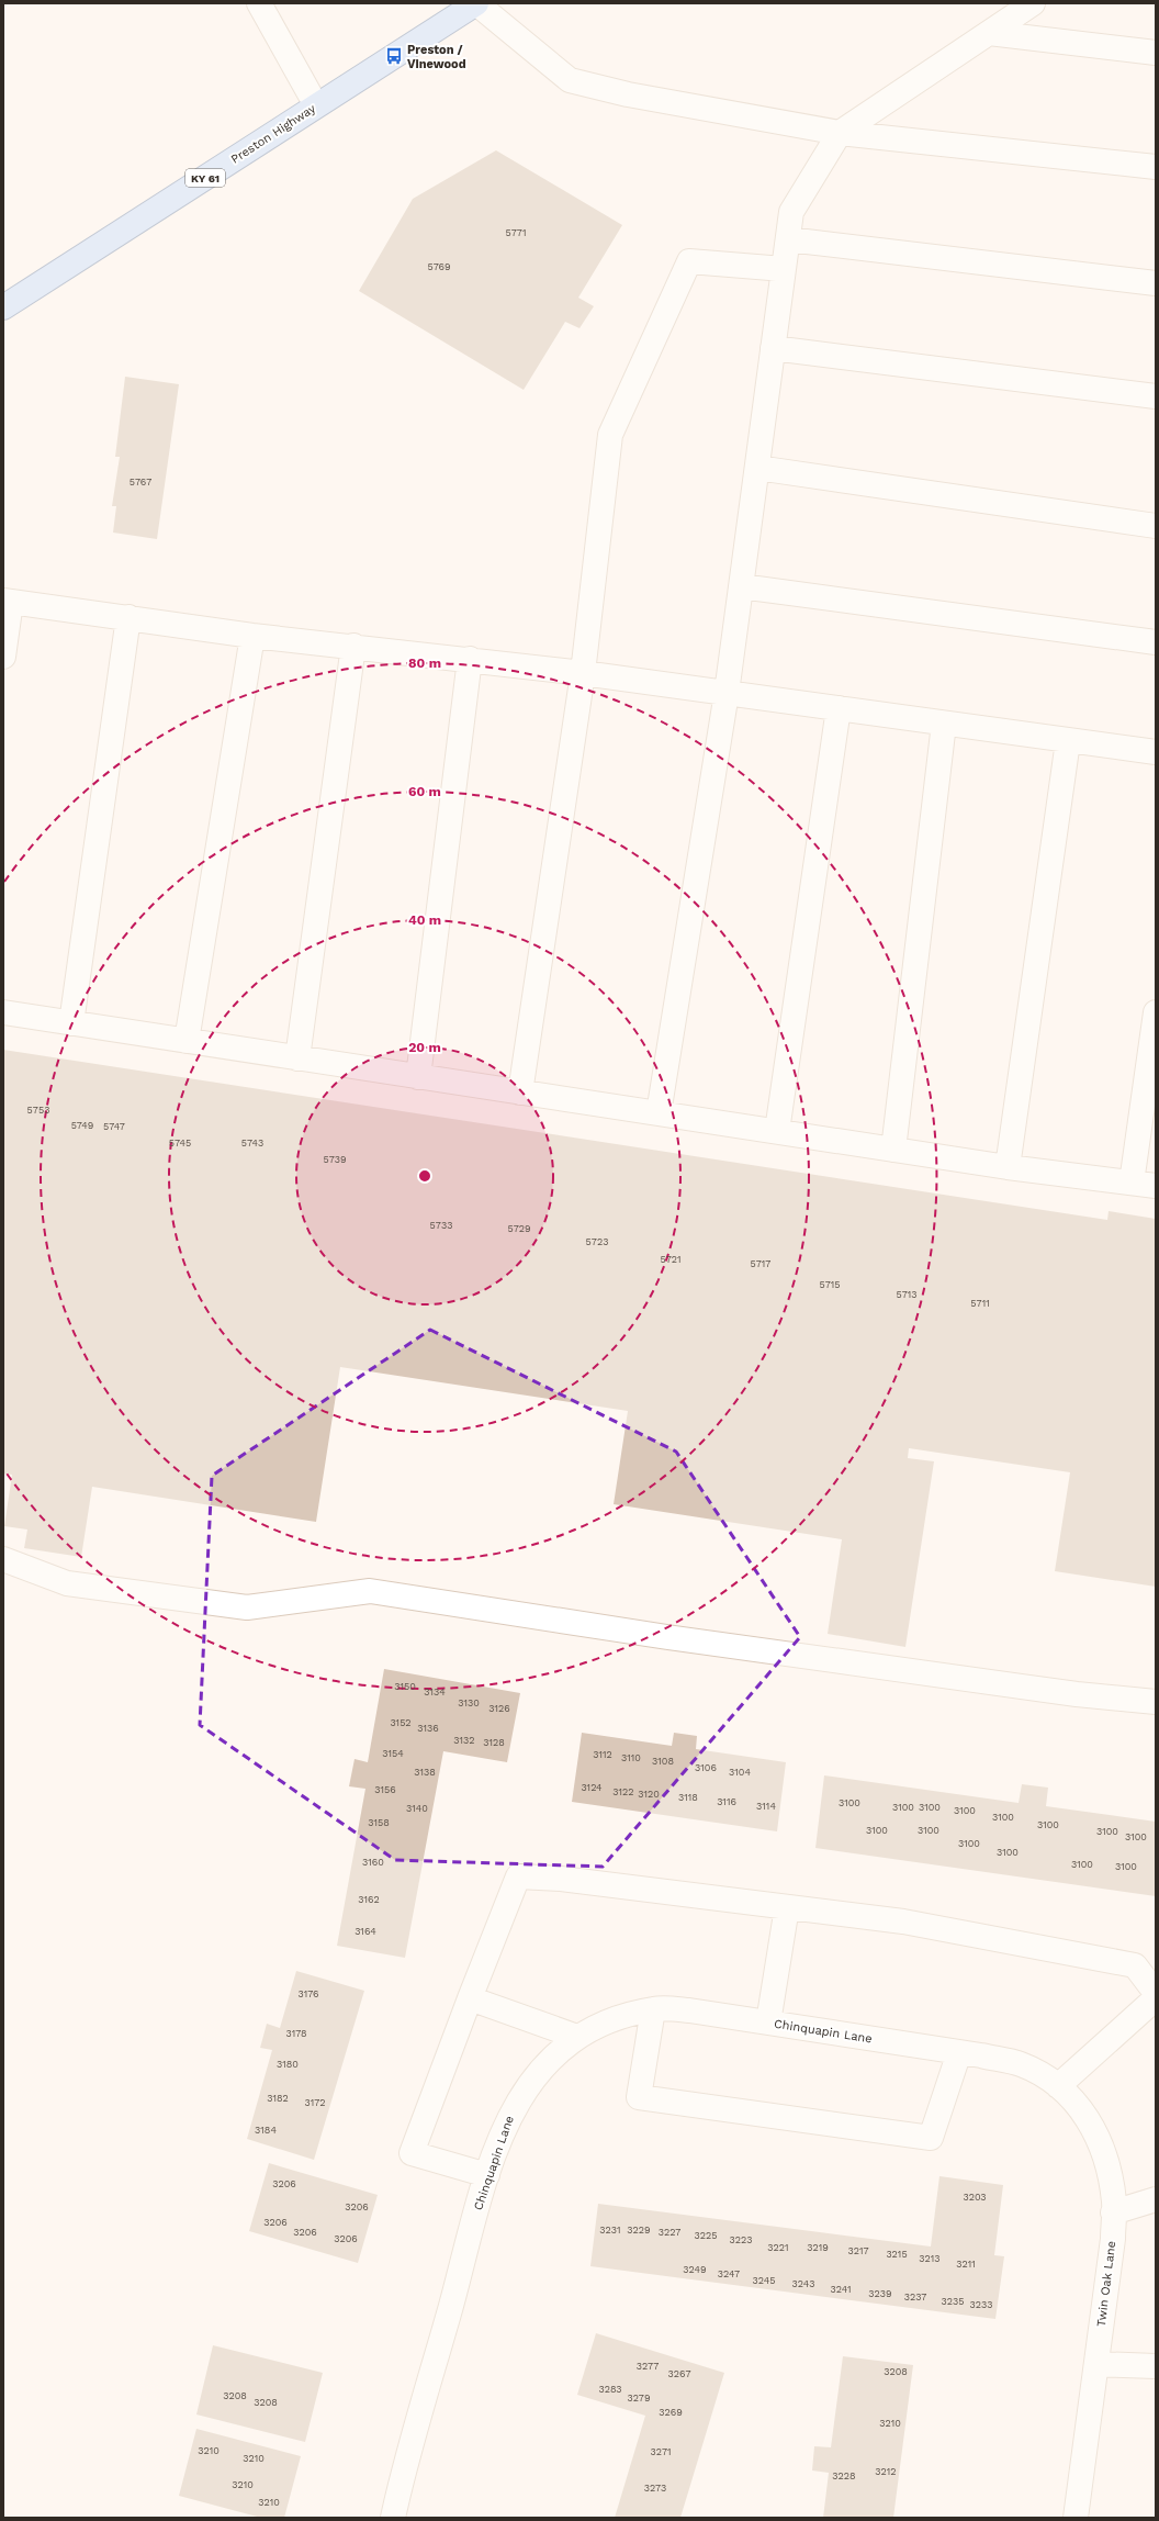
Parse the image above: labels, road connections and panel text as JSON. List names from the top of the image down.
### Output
{
  "streets": {
    "main road": ["Preston Highway", "KY 61"],
    "street": ["Chinquapin Lane", "Twin Oak Lane"]
  },
  "crossings": [
    ["Chinquapin Lane", "Twin Oak Lane"]
  ],
  "places": {
    "bus stop": ["Preston / Vinewood"]
  },
  "house_numbers": [
    "5771",
    "5769",
    "5767",
    "5753",
    "5749",
    "5747",
    "5745",
    "5743",
    "5739",
    "5733",
    "5729",
    "5723",
    "5721",
    "5717",
    "5715",
    "5713",
    "5711",
    "3150",
    "3134",
    "3130",
    "3126",
    "3152",
    "3136",
    "3132",
    "3128",
    "3154",
    "3112",
    "3110",
    "3108",
    "3106",
    "3138",
    "3104",
    "3124",
    "3156",
    "3122",
    "3120",
    "3118",
    "3116",
    "3100",
    "3114",
    "3100",
    "3100",
    "3140",
    "3100",
    "3100",
    "3158",
    "3100",
    "3100",
    "3100",
    "3100",
    "3100",
    "3100",
    "3100",
    "3160",
    "3100",
    "3100",
    "3162",
    "3164",
    "3176",
    "3178",
    "3180",
    "3182",
    "3172",
    "3184",
    "3206",
    "3203",
    "3206",
    "3206",
    "3231",
    "3229",
    "3206",
    "3227",
    "3225",
    "3206",
    "3223",
    "3221",
    "3219",
    "3217",
    "3215",
    "3213",
    "3211",
    "3249",
    "3247",
    "3245",
    "3243",
    "3241",
    "3239",
    "3237",
    "3235",
    "3233",
    "3277",
    "3208",
    "3267",
    "3283",
    "3208",
    "3279",
    "3208",
    "3269",
    "3210",
    "3210",
    "3271",
    "3210",
    "3212",
    "3228",
    "3210",
    "3273",
    "3210"
  ],
  "rings": [
    "80 m",
    "60 m",
    "40 m",
    "20 m"
  ]
}
